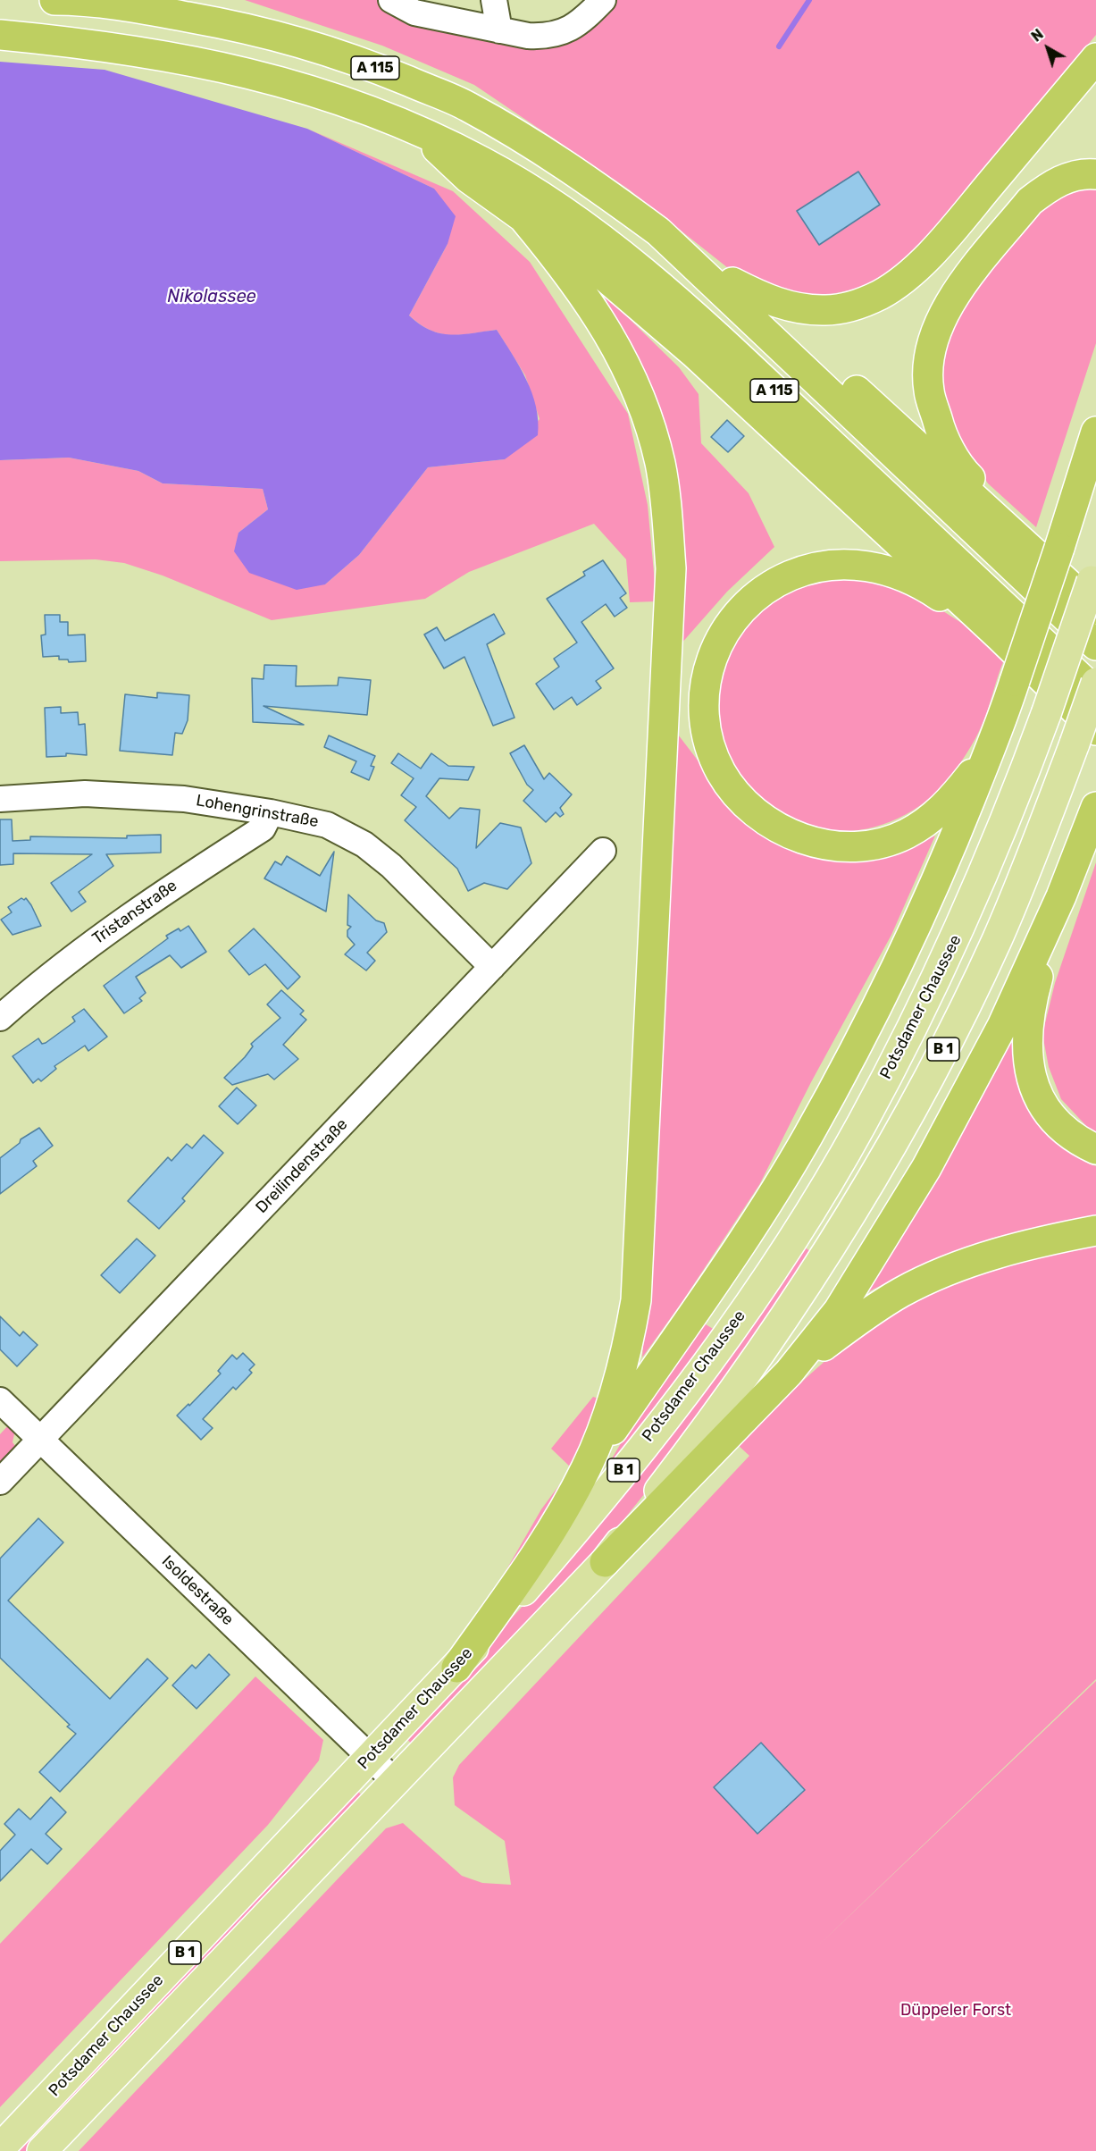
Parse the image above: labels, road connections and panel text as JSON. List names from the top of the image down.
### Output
{
  "streets": {
    "highway": ["A 115"],
    "main road": ["Potsdamer Chaussee", "B 1"],
    "street": [
      "Lohengrinstraße",
      "Tristanstraße",
      "Dreilindenstraße",
      "Isoldestraße"
    ]
  },
  "crossings": [
    ["Lohengrinstraße", "Tristanstraße"],
    ["Lohengrinstraße", "Dreilindenstraße"],
    ["Potsdamer Chaussee", "Isoldestraße"],
    ["Dreilindenstraße", "Isoldestraße"]
  ],
  "water": ["Nikolassee"],
  "parks": ["Düppeler Forst"],
  "north": "top left"
}
